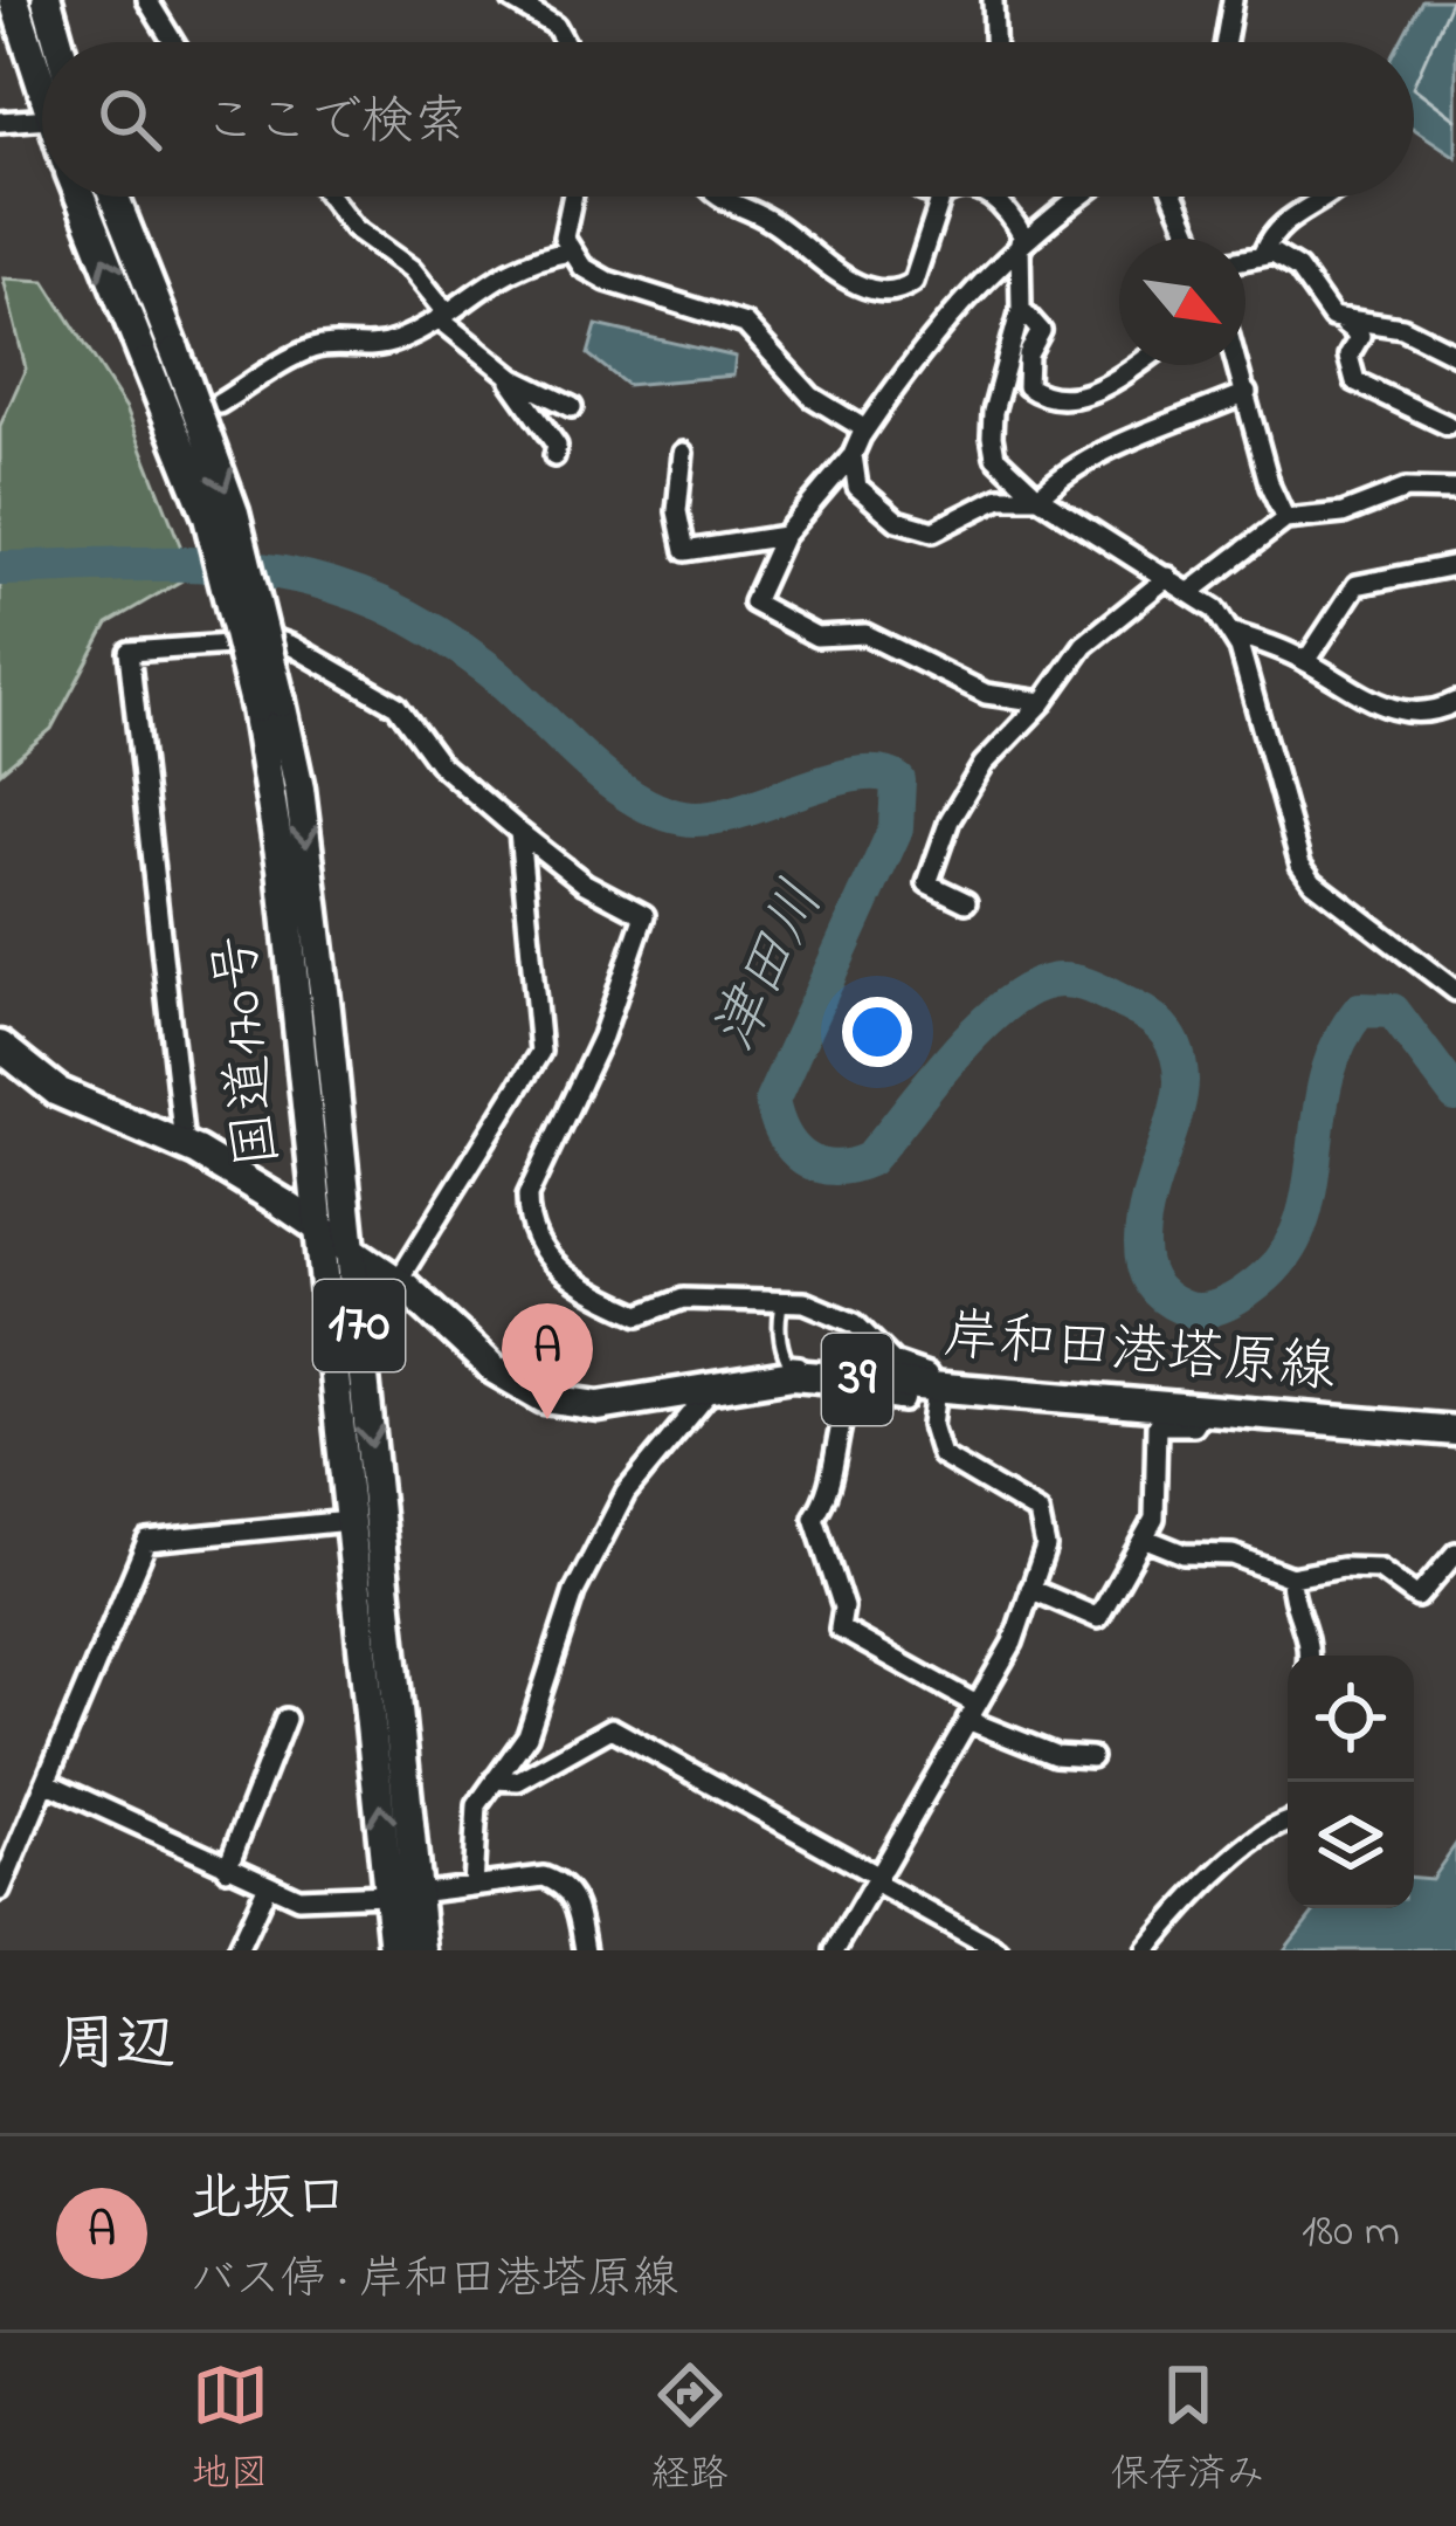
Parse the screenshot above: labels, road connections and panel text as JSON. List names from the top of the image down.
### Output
{
  "streets": {
    "main road": [
      "国道170号",
      "170",
      "岸和田港塔原線",
      "39"
    ]
  },
  "crossings": [
    ["国道170号", "岸和田港塔原線"]
  ],
  "water": ["津田川"],
  "north": "bottom right",
  "page": {
    "search": "ここで検索",
    "pins": "A",
    "heading": "周辺",
    "list": [
      {
        "mark": "A",
        "name": "北坂口",
        "note": "バス停 · 岸和田港塔原線",
        "value": "180 m"
      }
    ],
    "nav": ["地図", "経路", "保存済み"]
  }
}
